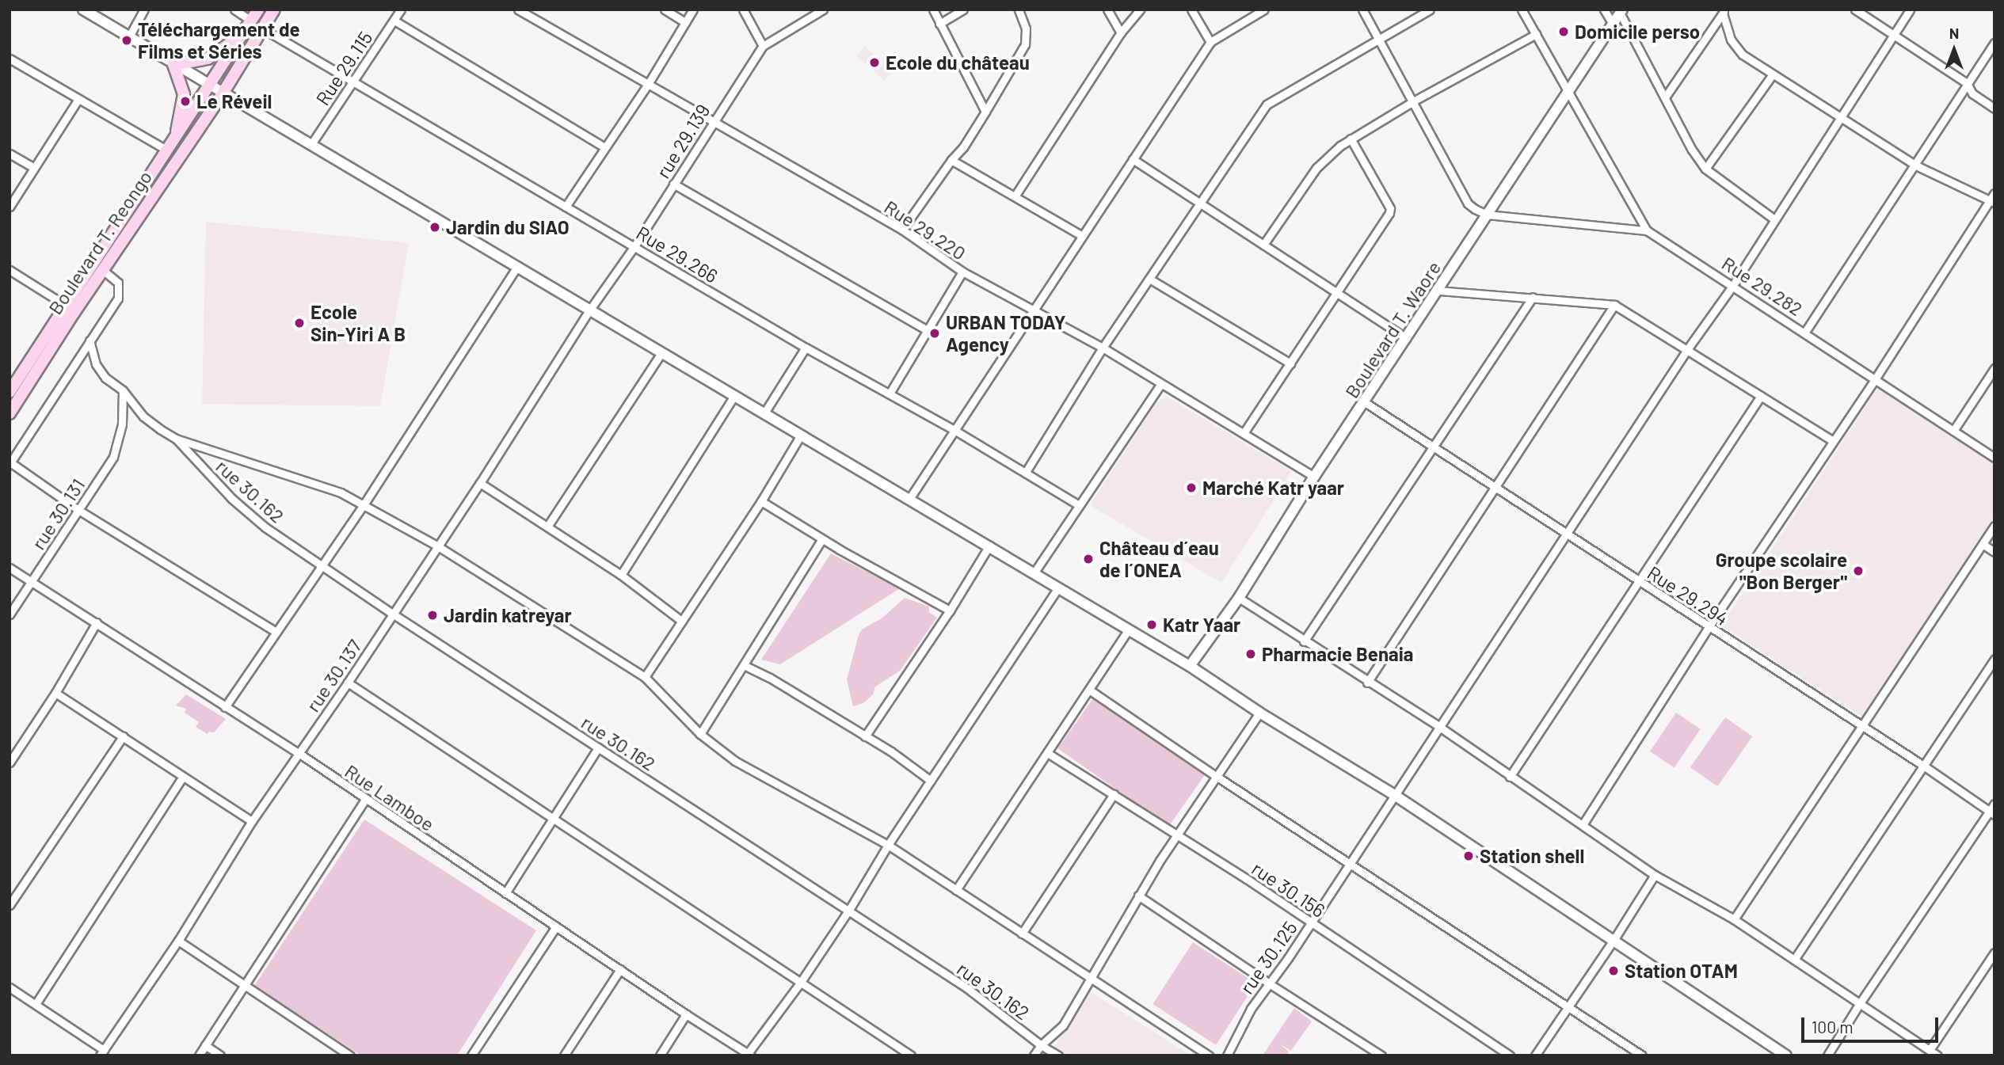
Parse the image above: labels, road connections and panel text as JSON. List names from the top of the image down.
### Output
{
  "streets": {
    "main road": ["Boulevard T. Reongo"],
    "street": [
      "Rue 29.115",
      "rue 29.139",
      "Rue 29.220",
      "Rue 29.266",
      "Rue 29.282",
      "Boulevard T. Waore",
      "rue 30.162",
      "rue 30.131",
      "Rue 29.294",
      "rue 30.137",
      "Rue Lamboe",
      "rue 30.156",
      "rue 30.125"
    ]
  },
  "crossings": [
    ["Rue 29.115", "Rue 29.266"],
    ["rue 29.139", "Rue 29.220"],
    ["rue 29.139", "Rue 29.266"],
    ["rue 29.139", "rue 30.137"],
    ["Rue 29.220", "Boulevard T. Waore"],
    ["Boulevard T. Reongo", "Rue 29.266"],
    ["Rue 29.282", "Boulevard T. Waore"],
    ["Rue 29.282", "rue 30.125"],
    ["Boulevard T. Waore", "Rue 29.294"],
    ["rue 30.162", "rue 30.137"],
    ["rue 30.131", "Rue Lamboe"],
    ["Rue 29.294", "rue 30.125"],
    ["rue 30.137", "Rue Lamboe"],
    ["rue 30.156", "rue 30.125"]
  ],
  "places": [
    "Domicile perso",
    "Téléchargement de Films et Séries",
    "Ecole du château",
    "Le Réveil",
    "Jardin du SIAO",
    "Ecole Sin-Yiri A B",
    "URBAN TODAY Agency",
    "Marché Katr yaar",
    "Château d´eau de l´ONEA",
    "Groupe scolaire \"Bon Berger\"",
    "Jardin katreyar",
    "Katr Yaar",
    "Pharmacie Benaia",
    "Station shell",
    "Station OTAM"
  ],
  "scale_bar": "100 m",
  "north": "top"
}
